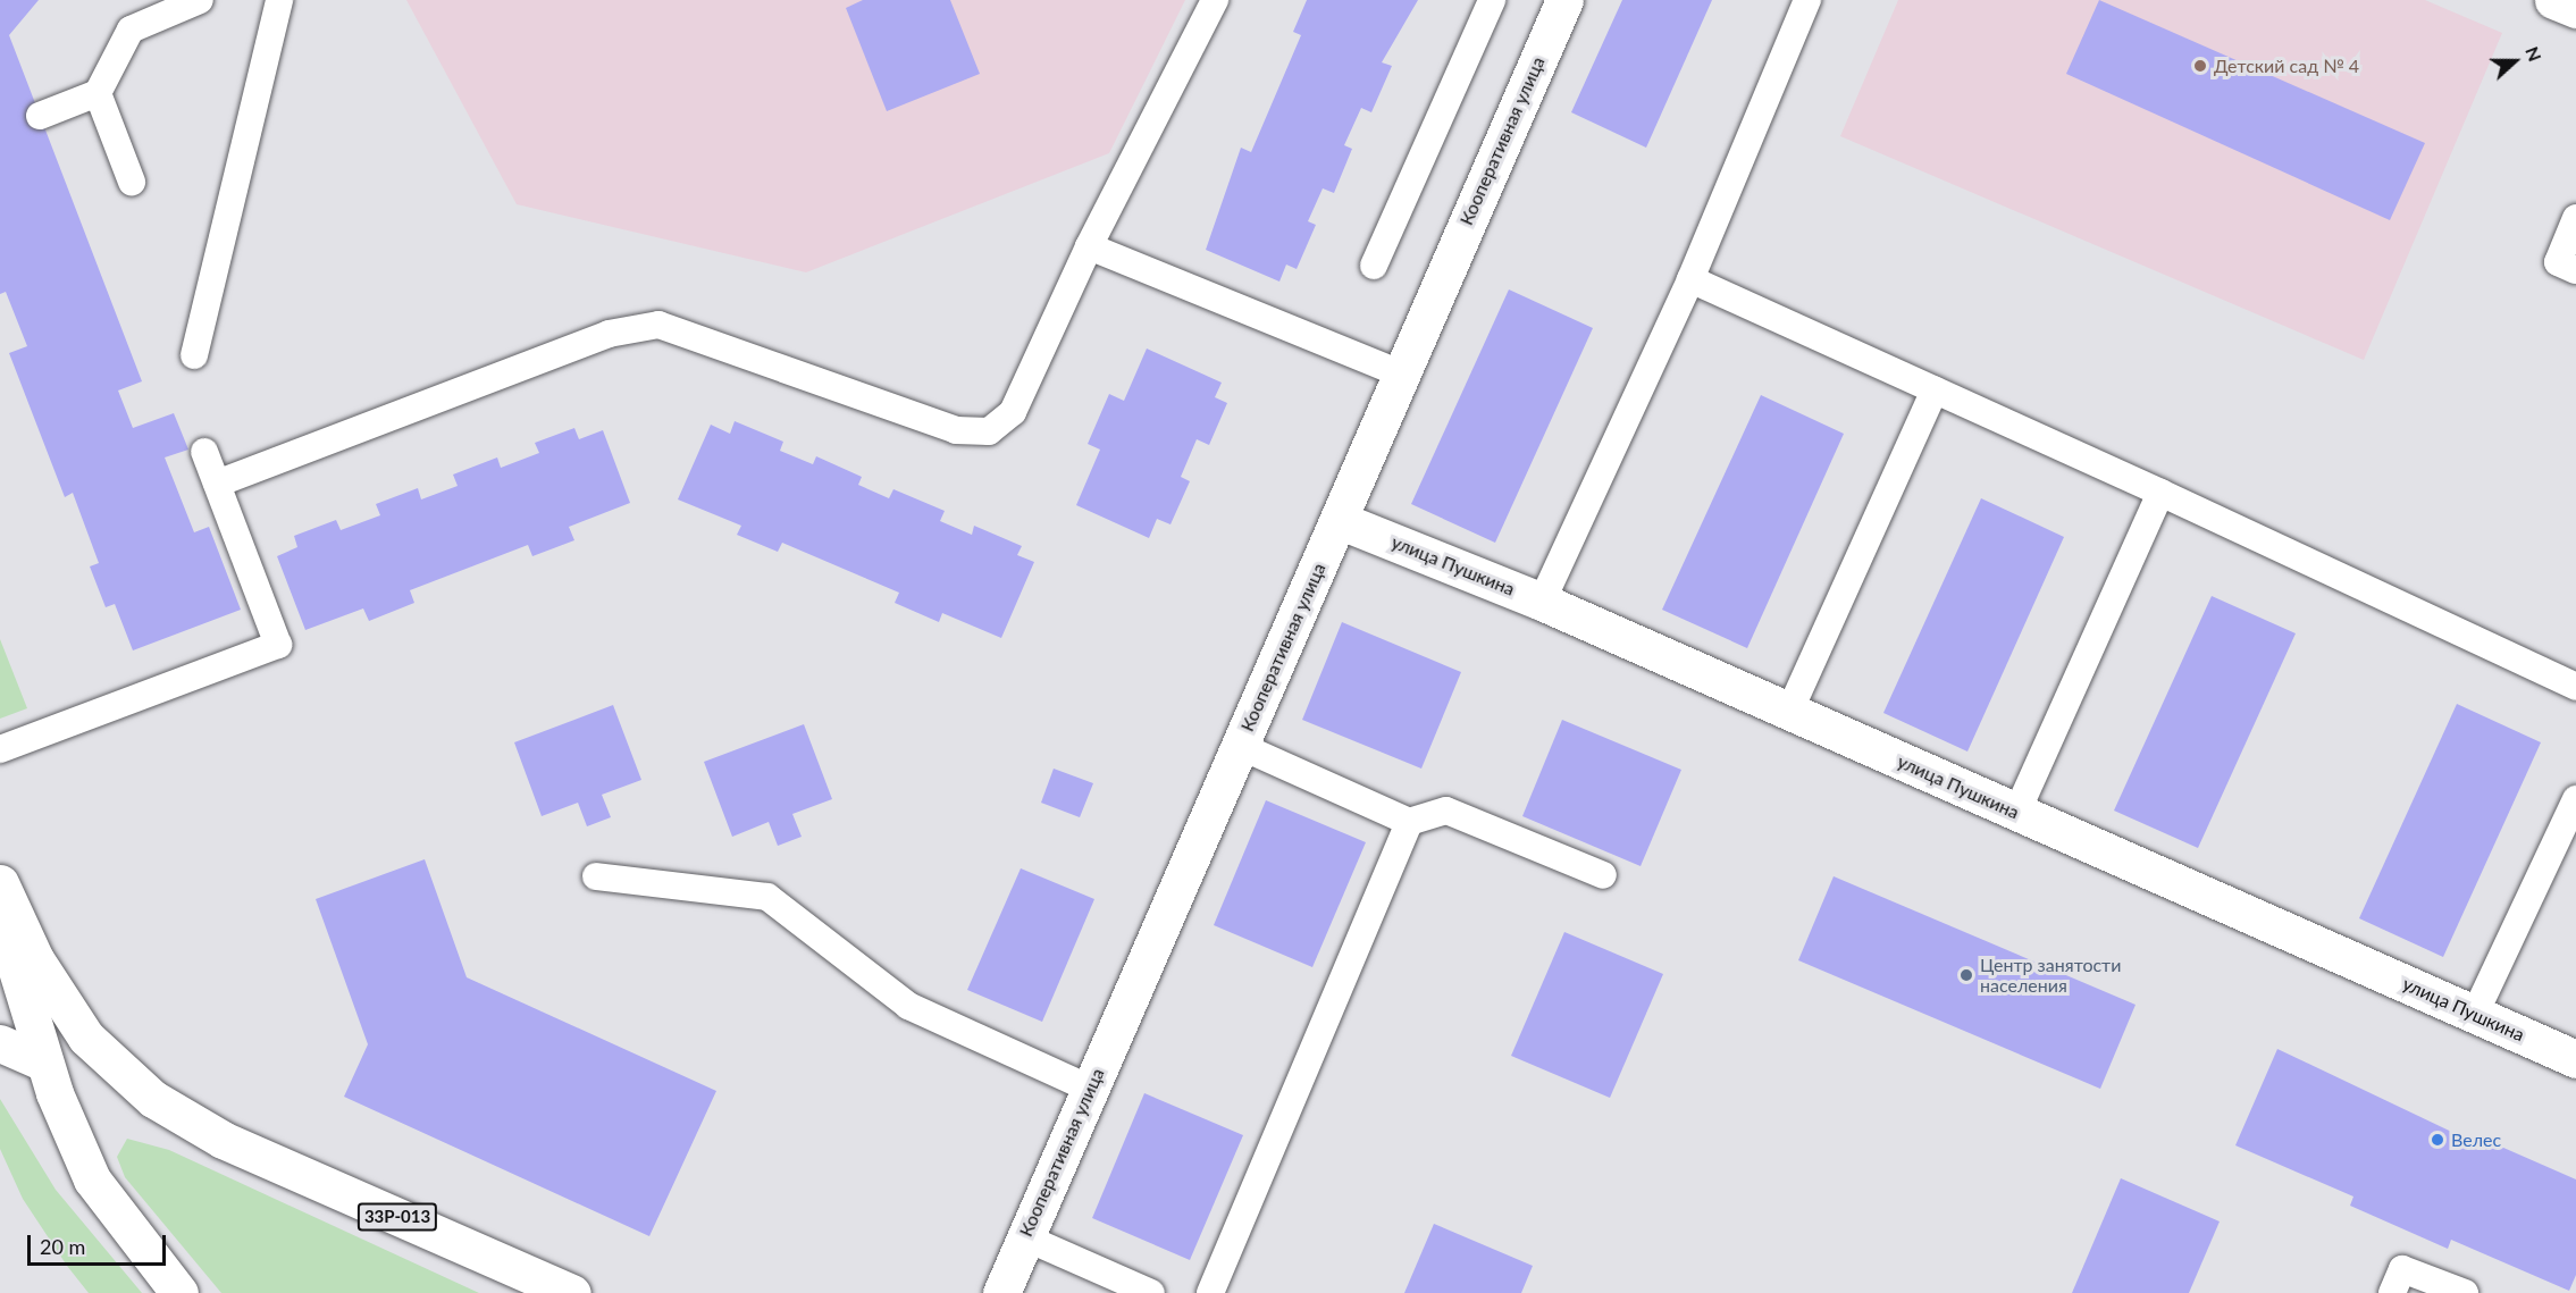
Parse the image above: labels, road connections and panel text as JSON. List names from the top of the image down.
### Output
{
  "streets": {
    "street": ["Кооперативная улица", "улица Пушкина", "33Р-013"]
  },
  "crossings": [
    ["Кооперативная улица", "улица Пушкина"]
  ],
  "places": ["Детский сад № 4", "Центр занятости населения", "Велес"],
  "scale_bar": "20 m",
  "north": "right"
}
